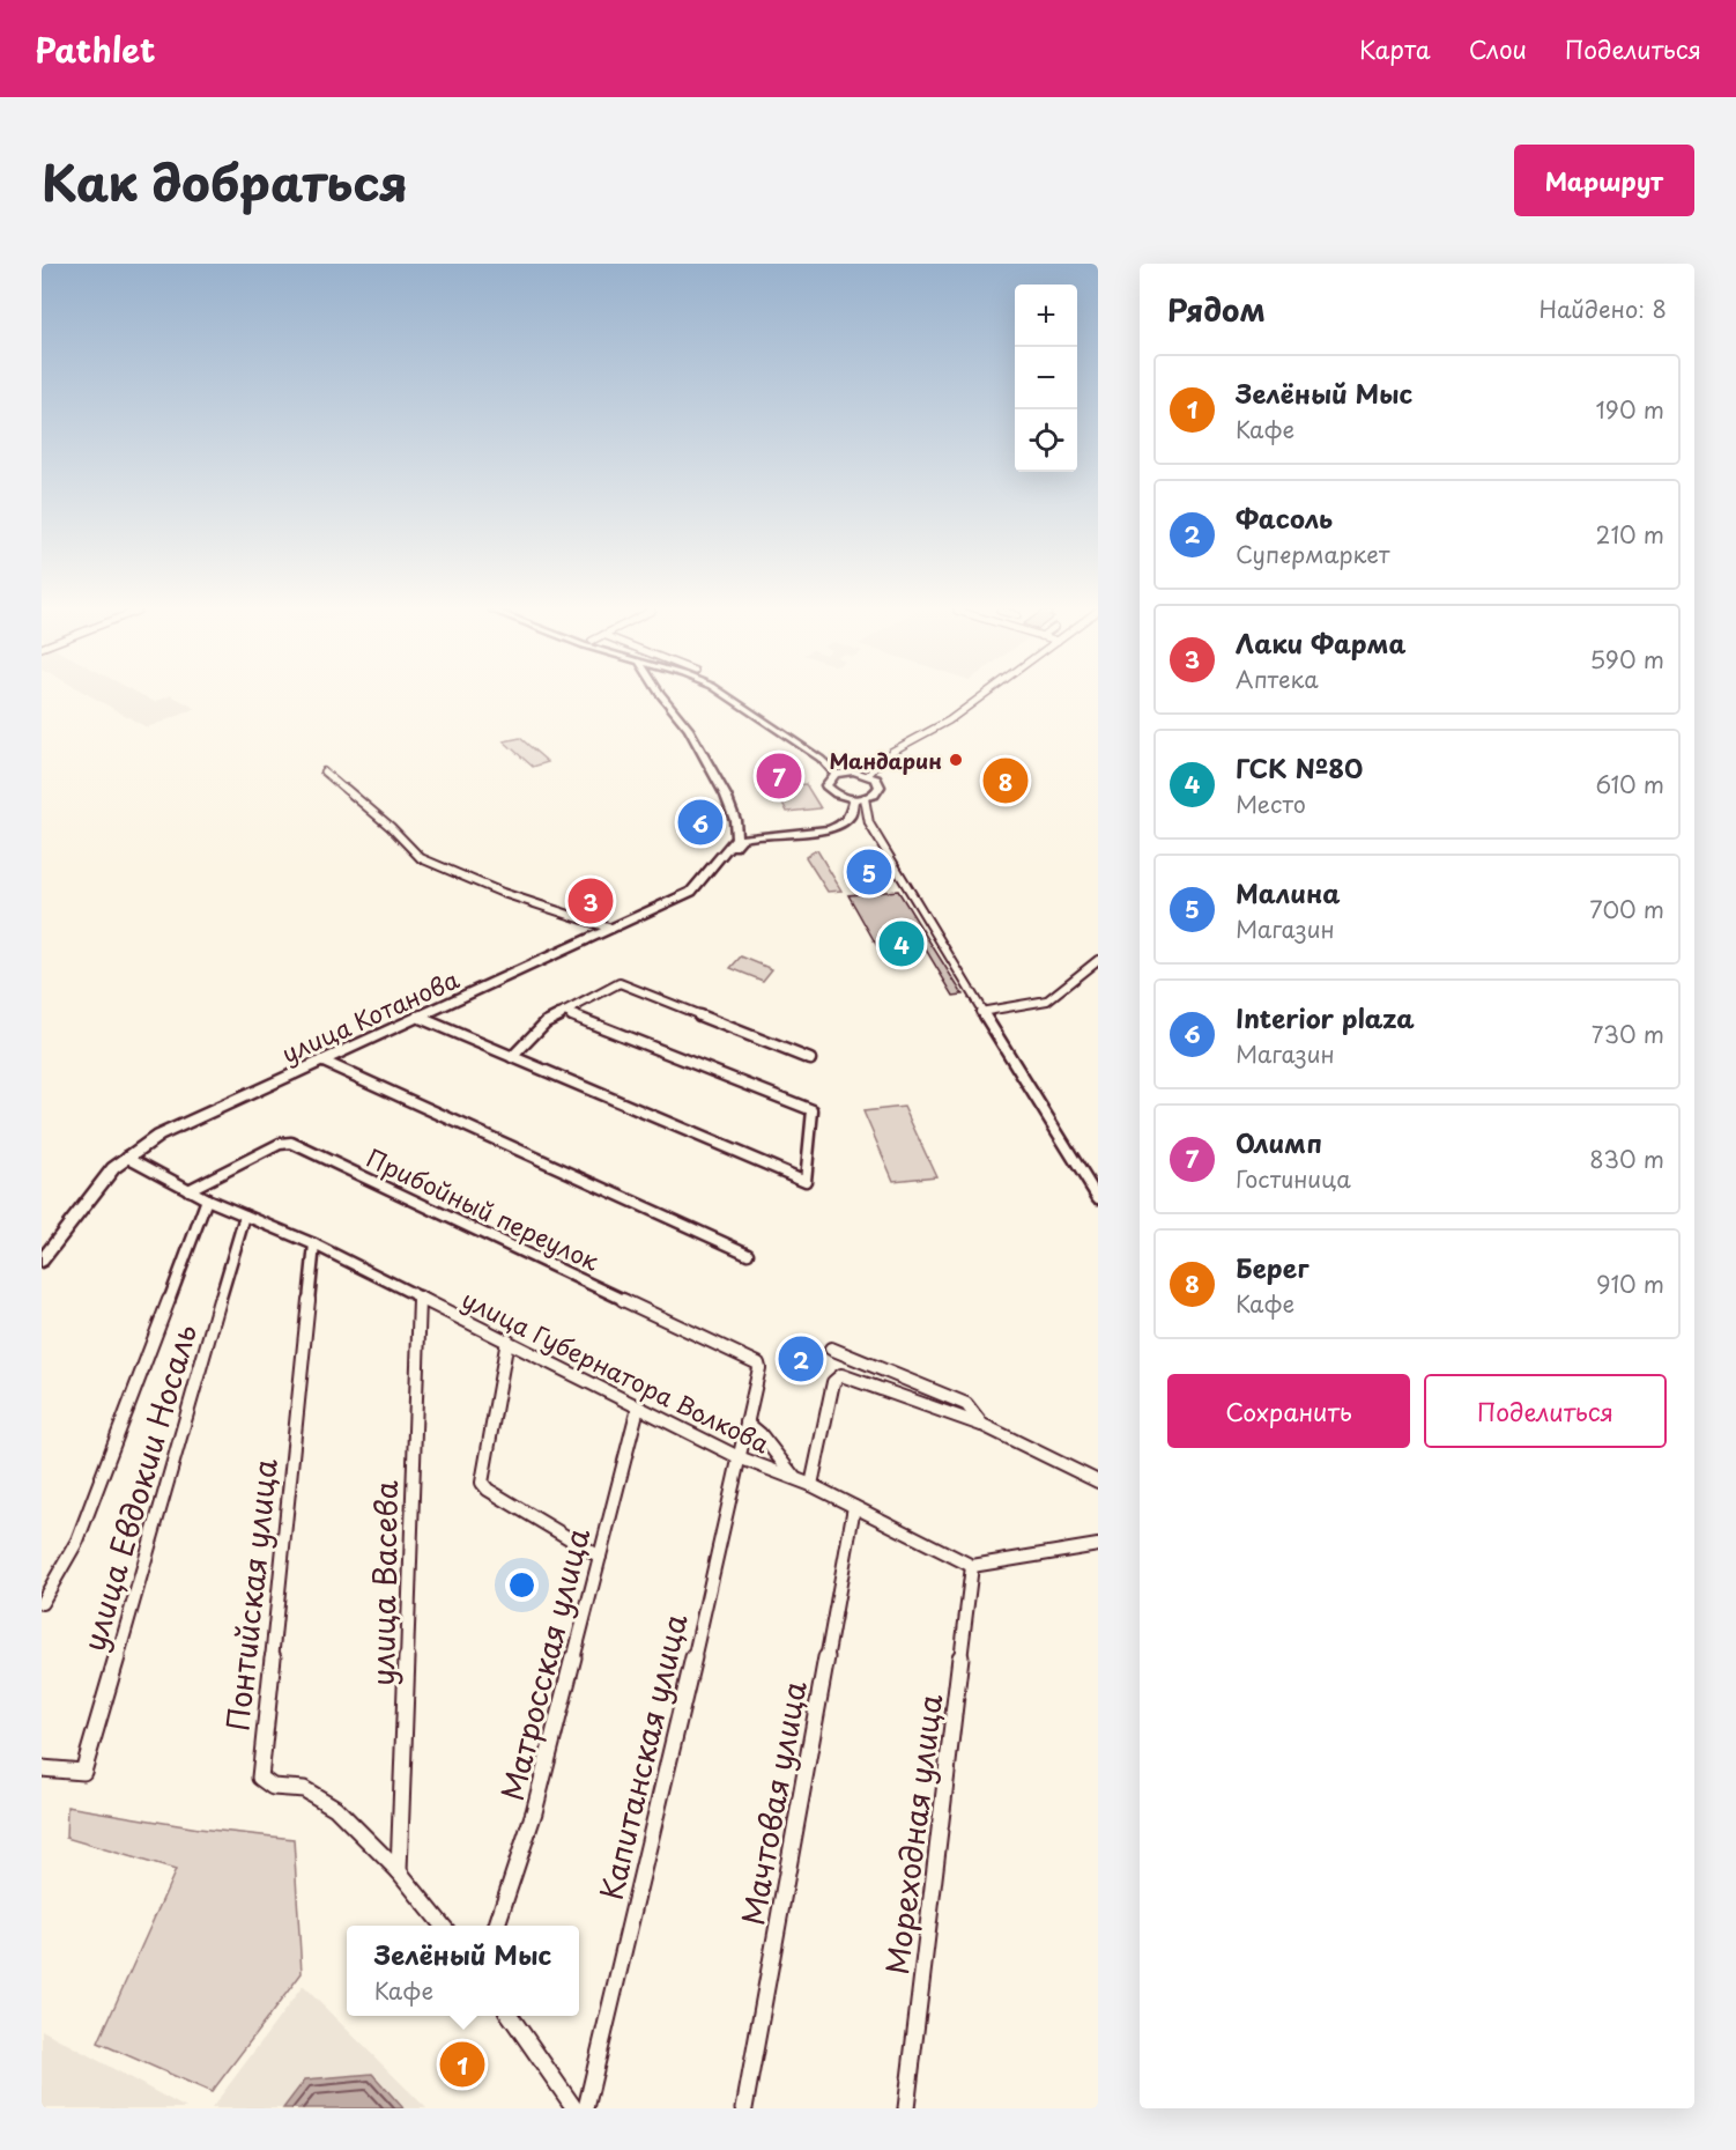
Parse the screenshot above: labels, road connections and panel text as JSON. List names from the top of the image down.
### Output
{
  "streets": {
    "street": [
      "улица Котанова",
      "Прибойный переулок",
      "улица Губернатора Волкова",
      "улица Евдокии Носаль",
      "улица Васева",
      "Понтийская улица",
      "Матросская улица",
      "Капитанская улица",
      "Мачтовая улица",
      "Мореходная улица"
    ]
  },
  "crossings": [
    ["улица Котанова", "улица Губернатора Волкова"],
    ["Прибойный переулок", "улица Губернатора Волкова"],
    ["Прибойный переулок", "Капитанская улица"],
    ["улица Губернатора Волкова", "улица Евдокии Носаль"],
    ["улица Губернатора Волкова", "улица Васева"],
    ["улица Губернатора Волкова", "Понтийская улица"],
    ["улица Губернатора Волкова", "Матросская улица"],
    ["улица Губернатора Волкова", "Капитанская улица"],
    ["улица Губернатора Волкова", "Мачтовая улица"],
    ["улица Губернатора Волкова", "Мореходная улица"],
    ["улица Васева", "Понтийская улица"]
  ],
  "places": ["Мандарин"],
  "page": {
    "header": "Pathlet",
    "nav": ["Карта", "Слои", "Поделиться"],
    "title": "Как добраться",
    "buttons": [
      "Маршрут",
      ["Сохранить", "Поделиться"]
    ],
    "heading": ["Рядом", "Найдено: 8"],
    "map_buttons": ["+", "−"],
    "list": [
      {
        "mark": "1",
        "name": "Зелёный Мыс",
        "note": "Кафе",
        "value": "190 m"
      },
      {
        "mark": "2",
        "name": "Фасоль",
        "note": "Супермаркет",
        "value": "210 m"
      },
      {
        "mark": "3",
        "name": "Лаки Фарма",
        "note": "Аптека",
        "value": "590 m"
      },
      {
        "mark": "4",
        "name": "ГСК №80",
        "note": "Место",
        "value": "610 m"
      },
      {
        "mark": "5",
        "name": "Малина",
        "note": "Магазин",
        "value": "700 m"
      },
      {
        "mark": "6",
        "name": "Interior plaza",
        "note": "Магазин",
        "value": "730 m"
      },
      {
        "mark": "7",
        "name": "Олимп",
        "note": "Гостиница",
        "value": "830 m"
      },
      {
        "mark": "8",
        "name": "Берег",
        "note": "Кафе",
        "value": "910 m"
      }
    ],
    "pins": [
      "7",
      "8",
      "6",
      "5",
      "3",
      "4",
      "2",
      "1"
    ],
    "popup": ["Зелёный Мыс", "Кафе"]
  }
}
